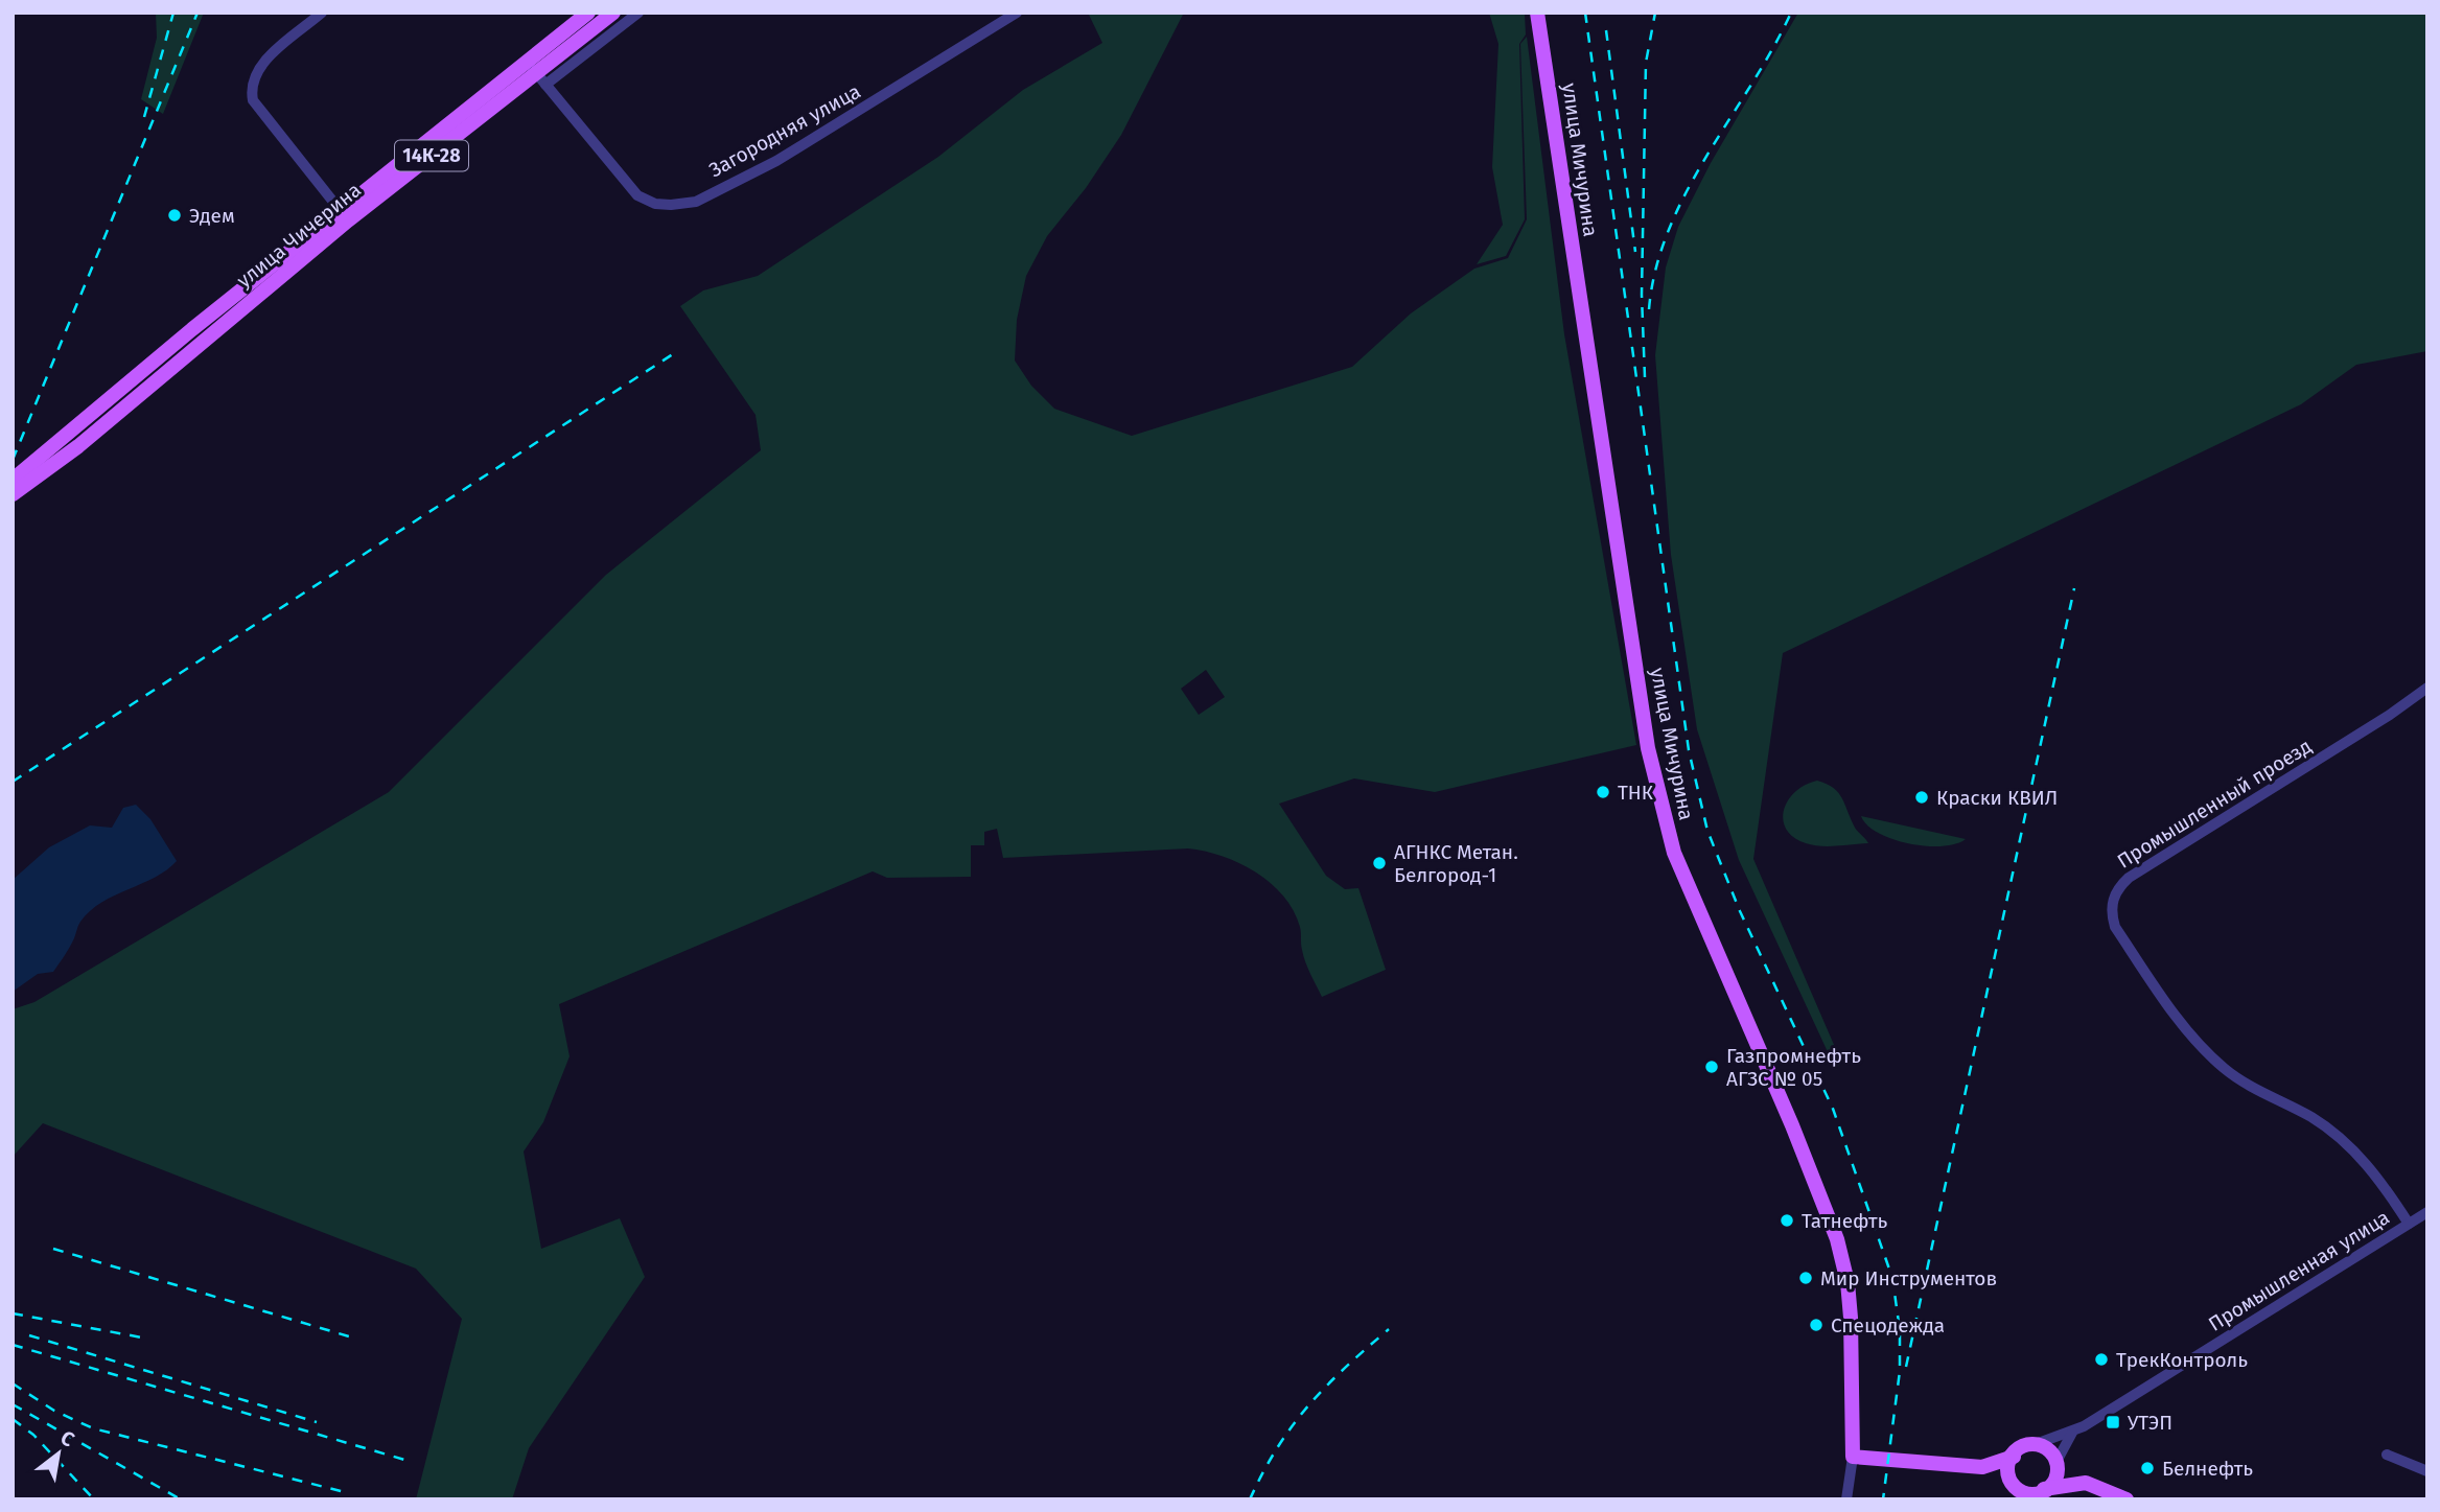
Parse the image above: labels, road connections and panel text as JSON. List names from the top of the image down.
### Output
{
  "streets": {
    "main road": ["14К-28", "улица Мичурина", "улица Чичерина"],
    "street": ["Загородняя улица", "Промышленный проезд", "Промышленная улица"]
  },
  "crossings": [
    ["Загородняя улица", "улица Чичерина"],
    ["Промышленный проезд", "Промышленная улица"]
  ],
  "places": {
    "other": [
      "Эдем",
      "ТНК",
      "Краски КВИЛ",
      "АГНКС Метан. Белгород-1",
      "Газпромнефть АГЗС № 05",
      "Татнефть",
      "Мир Инструментов",
      "Спецодежда",
      "ТрекКонтроль",
      "Белнефть"
    ],
    "transit": ["УТЭП"]
  },
  "north": "top right"
}
